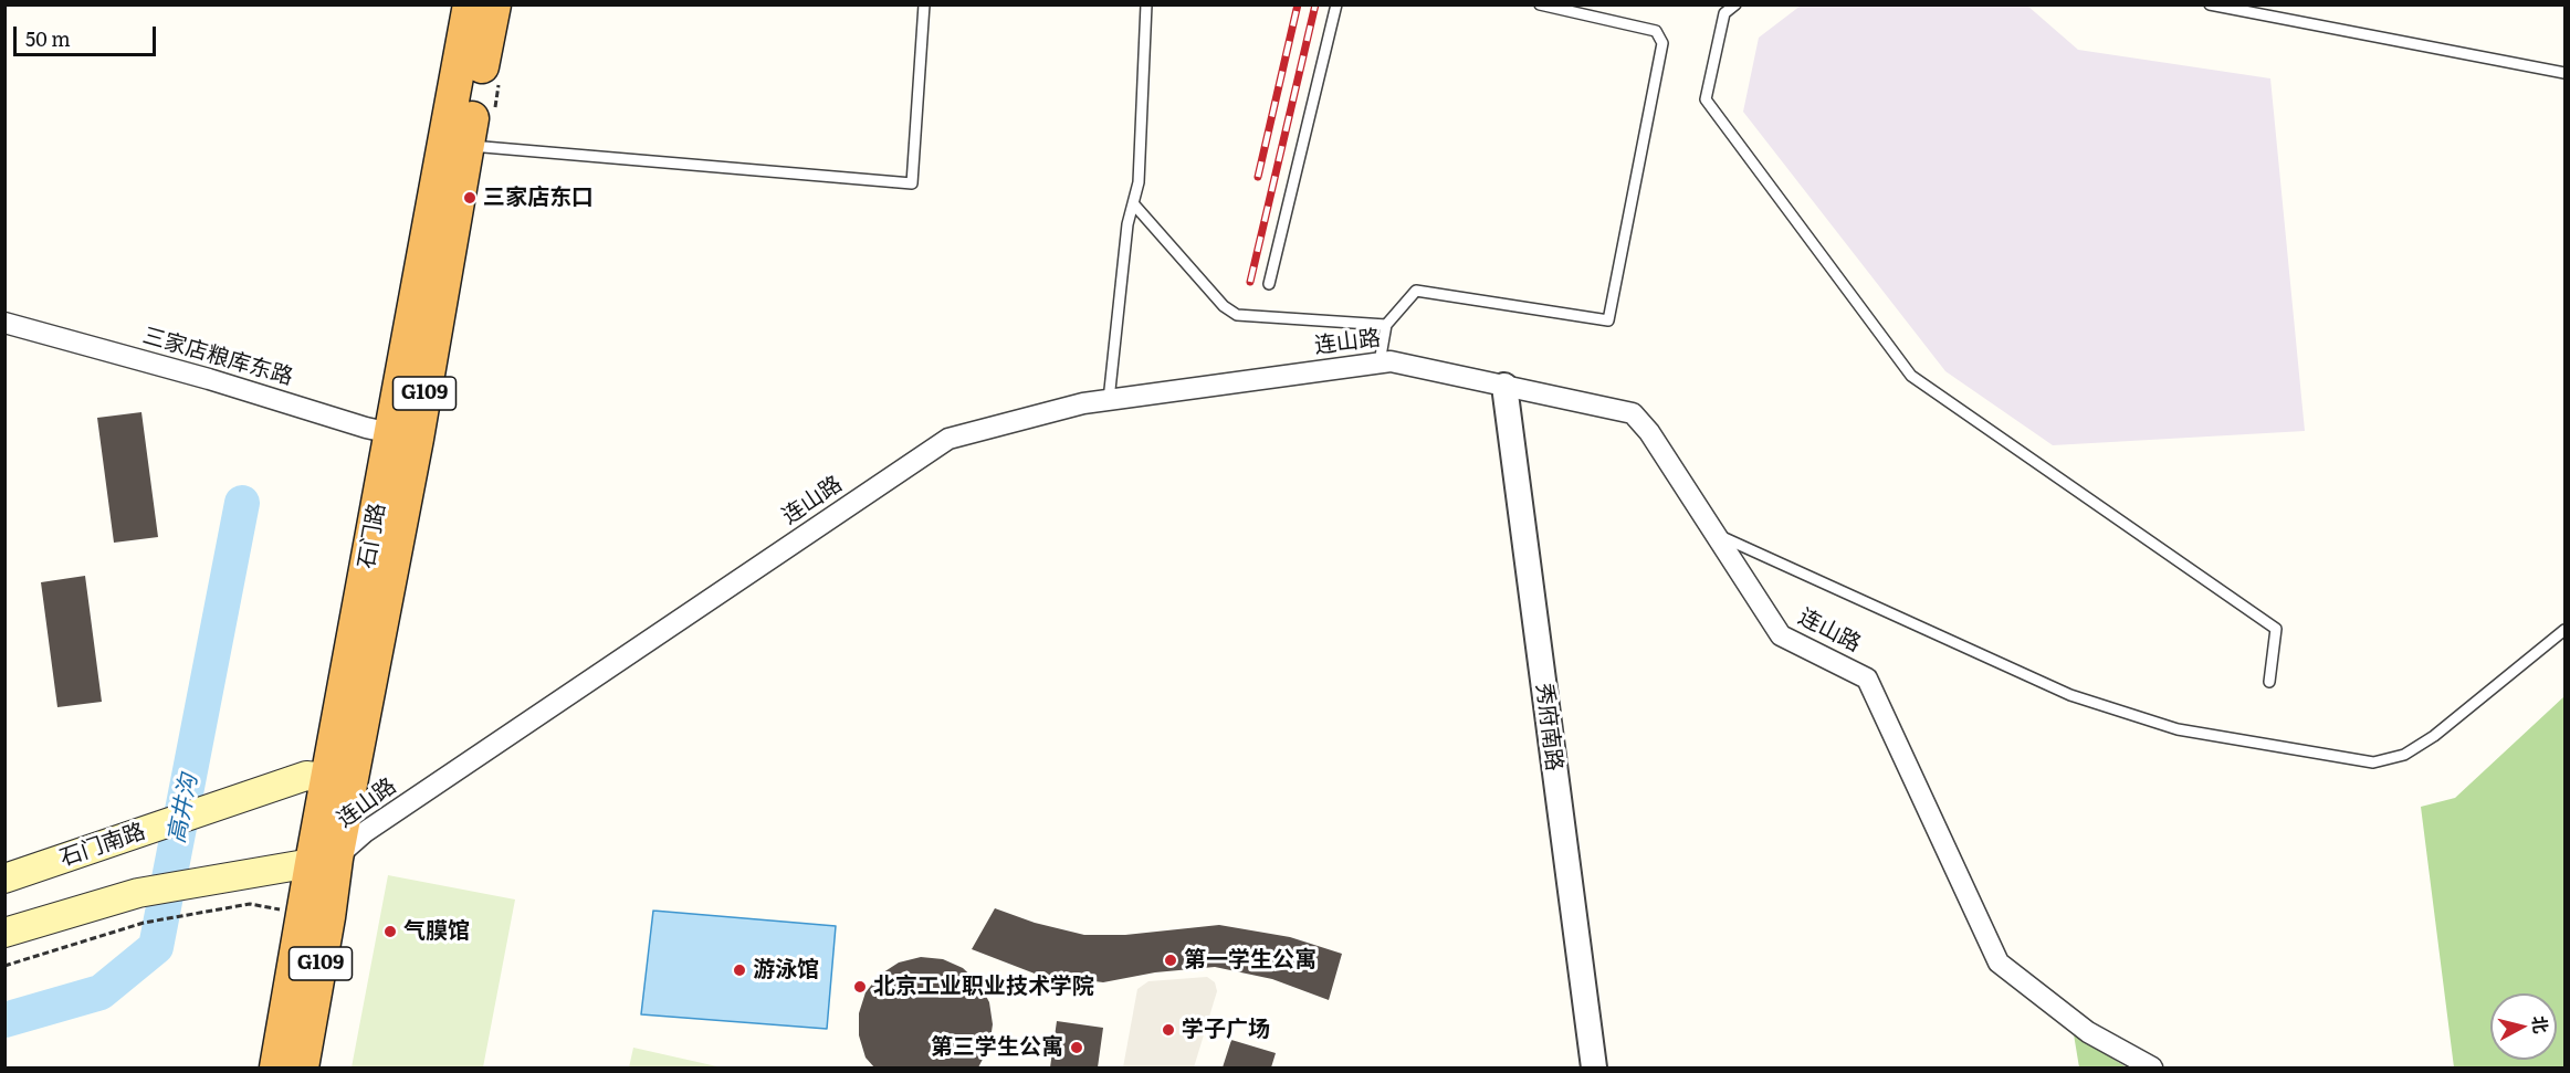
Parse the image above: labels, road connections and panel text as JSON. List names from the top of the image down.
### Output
{
  "streets": {
    "highway": ["G109", "石门路"],
    "main road": ["石门南路"],
    "street": ["连山路", "三家店粮库东路", "秀府南路"]
  },
  "crossings": [
    ["连山路", "石门路"],
    ["连山路", "秀府南路"],
    ["三家店粮库东路", "石门路"],
    ["石门路", "石门南路"]
  ],
  "water": ["高井沟"],
  "places": [
    "三家店东口",
    "气膜馆",
    "第一学生公寓",
    "游泳馆",
    "北京工业职业技术学院",
    "学子广场",
    "第三学生公寓"
  ],
  "scale_bar": "50 m",
  "north": "right"
}
